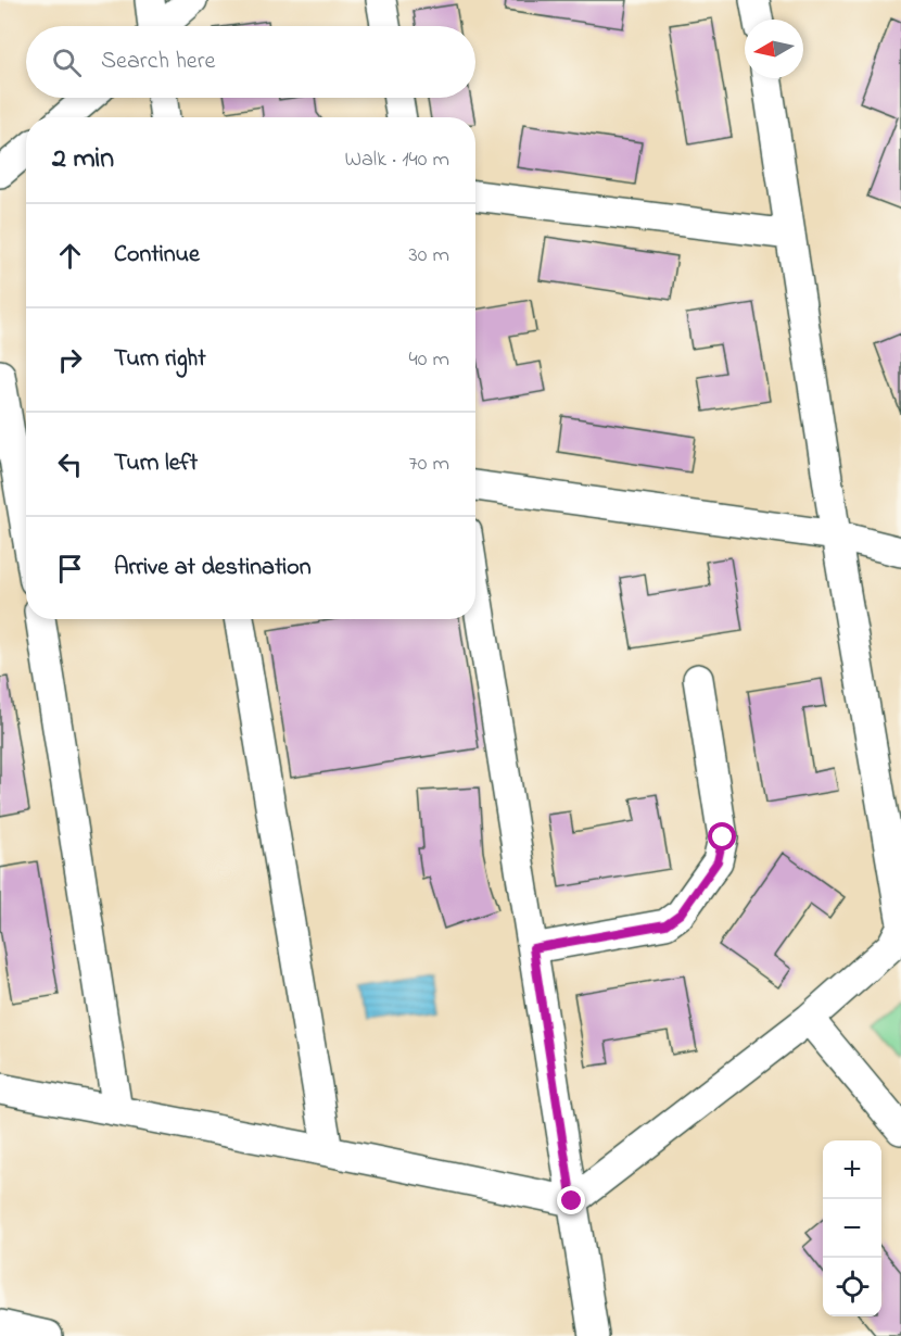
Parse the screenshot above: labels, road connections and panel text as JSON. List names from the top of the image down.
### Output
{
  "north": "left",
  "page": {
    "search": "Search here",
    "heading": ["2 min", "Walk · 140 m"],
    "list": [
      ["Continue", "30 m"],
      ["Turn right", "40 m"],
      ["Turn left", "70 m"],
      "Arrive at destination"
    ],
    "map_buttons": ["+", "−"]
  }
}
